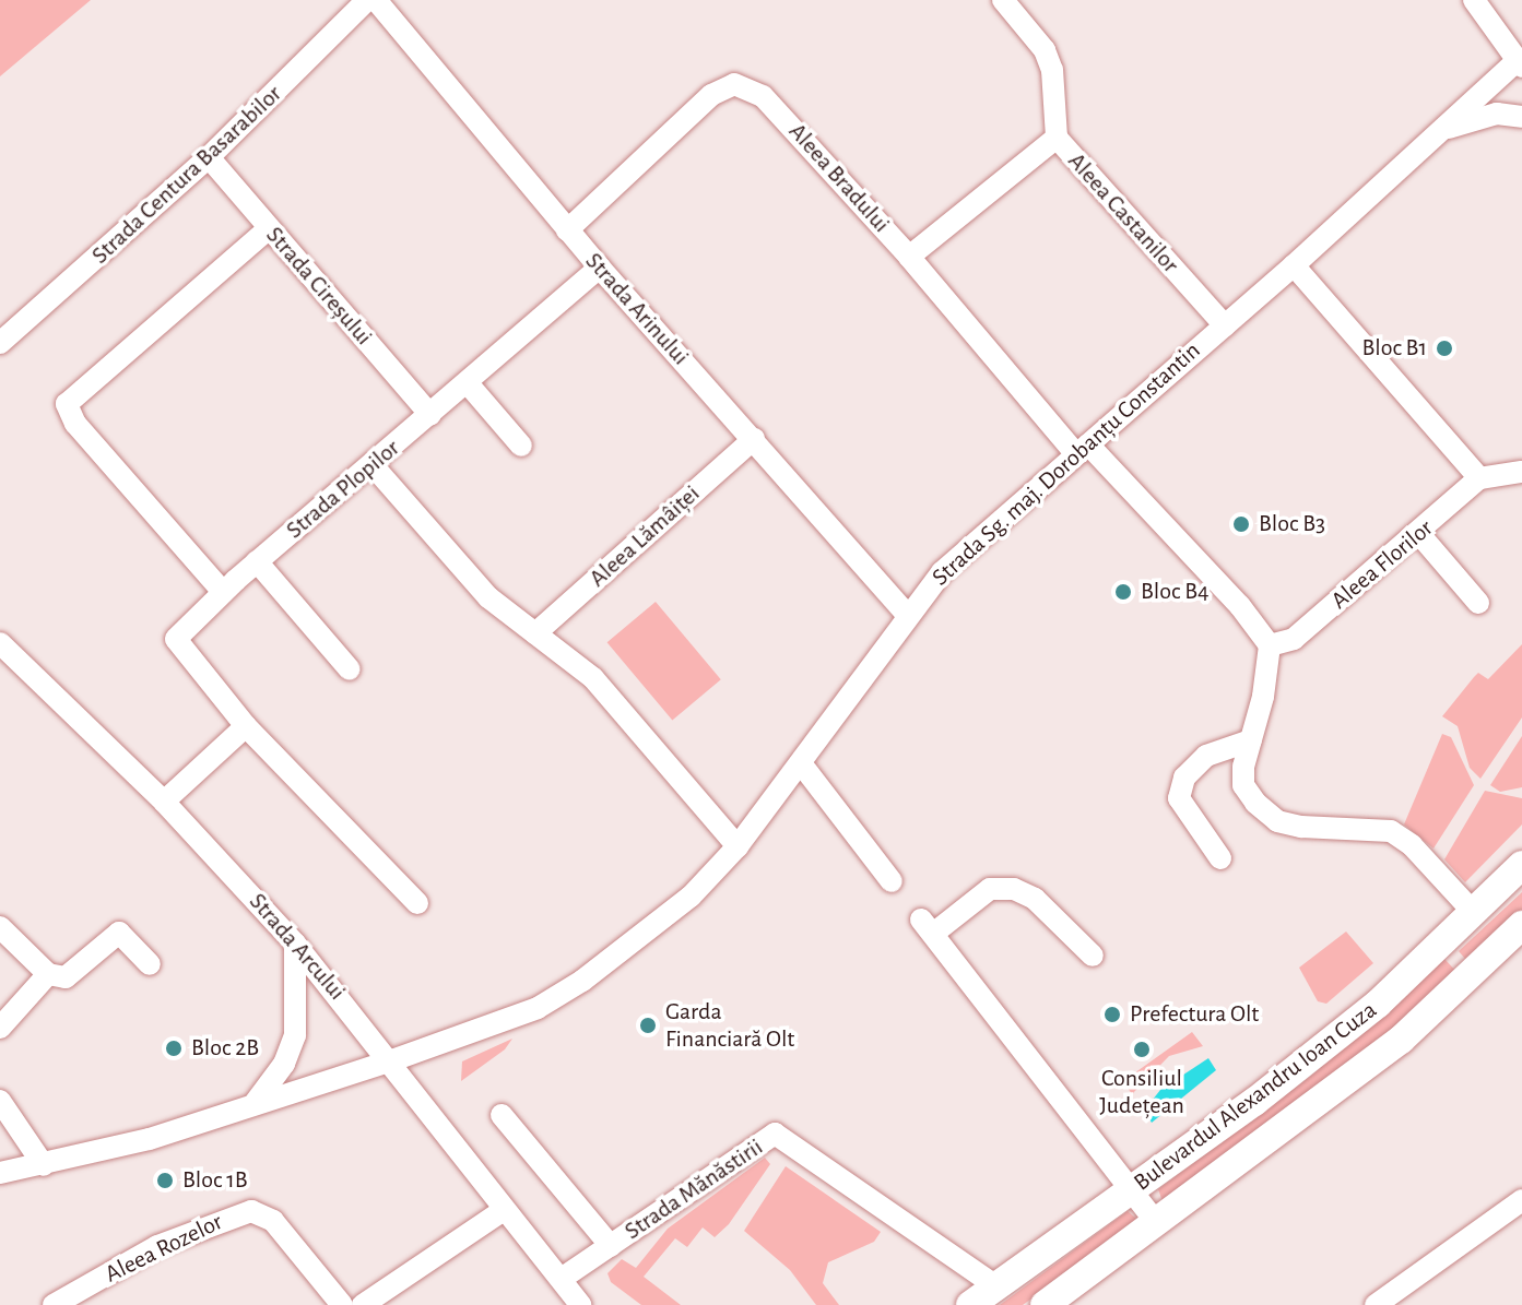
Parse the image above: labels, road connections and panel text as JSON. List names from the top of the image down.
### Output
{
  "streets": {
    "main road": ["Bulevardul Alexandru Ioan Cuza"],
    "street": [
      "Strada Centura Basarabilor",
      "Aleea Bradului",
      "Aleea Castanilor",
      "Strada Cireșului",
      "Strada Arinului",
      "Strada Sg. maj. Dorobanțu Constantin",
      "Strada Plopilor",
      "Aleea Lămâiței",
      "Aleea Florilor",
      "Strada Arcului",
      "Strada Mănăstirii",
      "Aleea Rozelor"
    ]
  },
  "crossings": [
    ["Strada Centura Basarabilor", "Strada Cireșului"],
    ["Aleea Bradului", "Strada Arinului"],
    ["Aleea Bradului", "Strada Sg. maj. Dorobanțu Constantin"],
    ["Aleea Castanilor", "Strada Sg. maj. Dorobanțu Constantin"],
    ["Strada Cireșului", "Strada Plopilor"],
    ["Strada Arinului", "Strada Sg. maj. Dorobanțu Constantin"],
    ["Strada Arinului", "Strada Plopilor"],
    ["Strada Arinului", "Aleea Lămâiței"],
    ["Strada Sg. maj. Dorobanțu Constantin", "Strada Arcului"],
    ["Strada Arcului", "Strada Mănăstirii"],
    ["Bulevardul Alexandru Ioan Cuza", "Strada Mănăstirii"]
  ],
  "places": [
    "Bloc B1",
    "Bloc B3",
    "Bloc B4",
    "Prefectura Olt",
    "Garda Financiară Olt",
    "Bloc 2B",
    "Consiliul Județean",
    "Bloc 1B"
  ]
}
